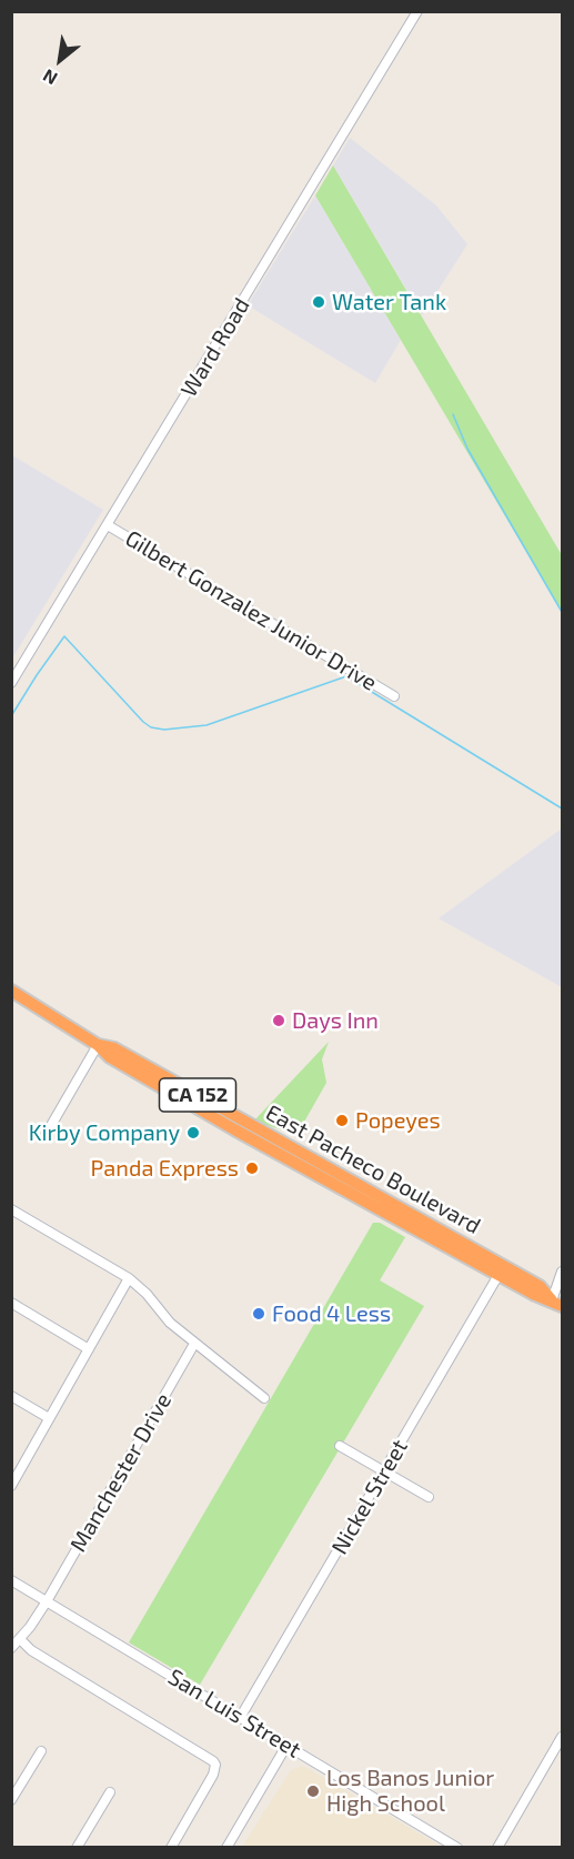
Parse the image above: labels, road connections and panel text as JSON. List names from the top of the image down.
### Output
{
  "streets": {
    "highway": ["CA 152", "East Pacheco Boulevard"],
    "street": [
      "Ward Road",
      "Gilbert Gonzalez Junior Drive",
      "Manchester Drive",
      "Nickel Street",
      "San Luis Street"
    ]
  },
  "crossings": [
    ["Ward Road", "Gilbert Gonzalez Junior Drive"],
    ["East Pacheco Boulevard", "Nickel Street"],
    ["Manchester Drive", "San Luis Street"],
    ["Nickel Street", "San Luis Street"]
  ],
  "places": [
    "Water Tank",
    "Days Inn",
    "Popeyes",
    "Kirby Company",
    "Panda Express",
    "Food 4 Less",
    "Los Banos Junior High School"
  ],
  "north": "bottom left"
}
